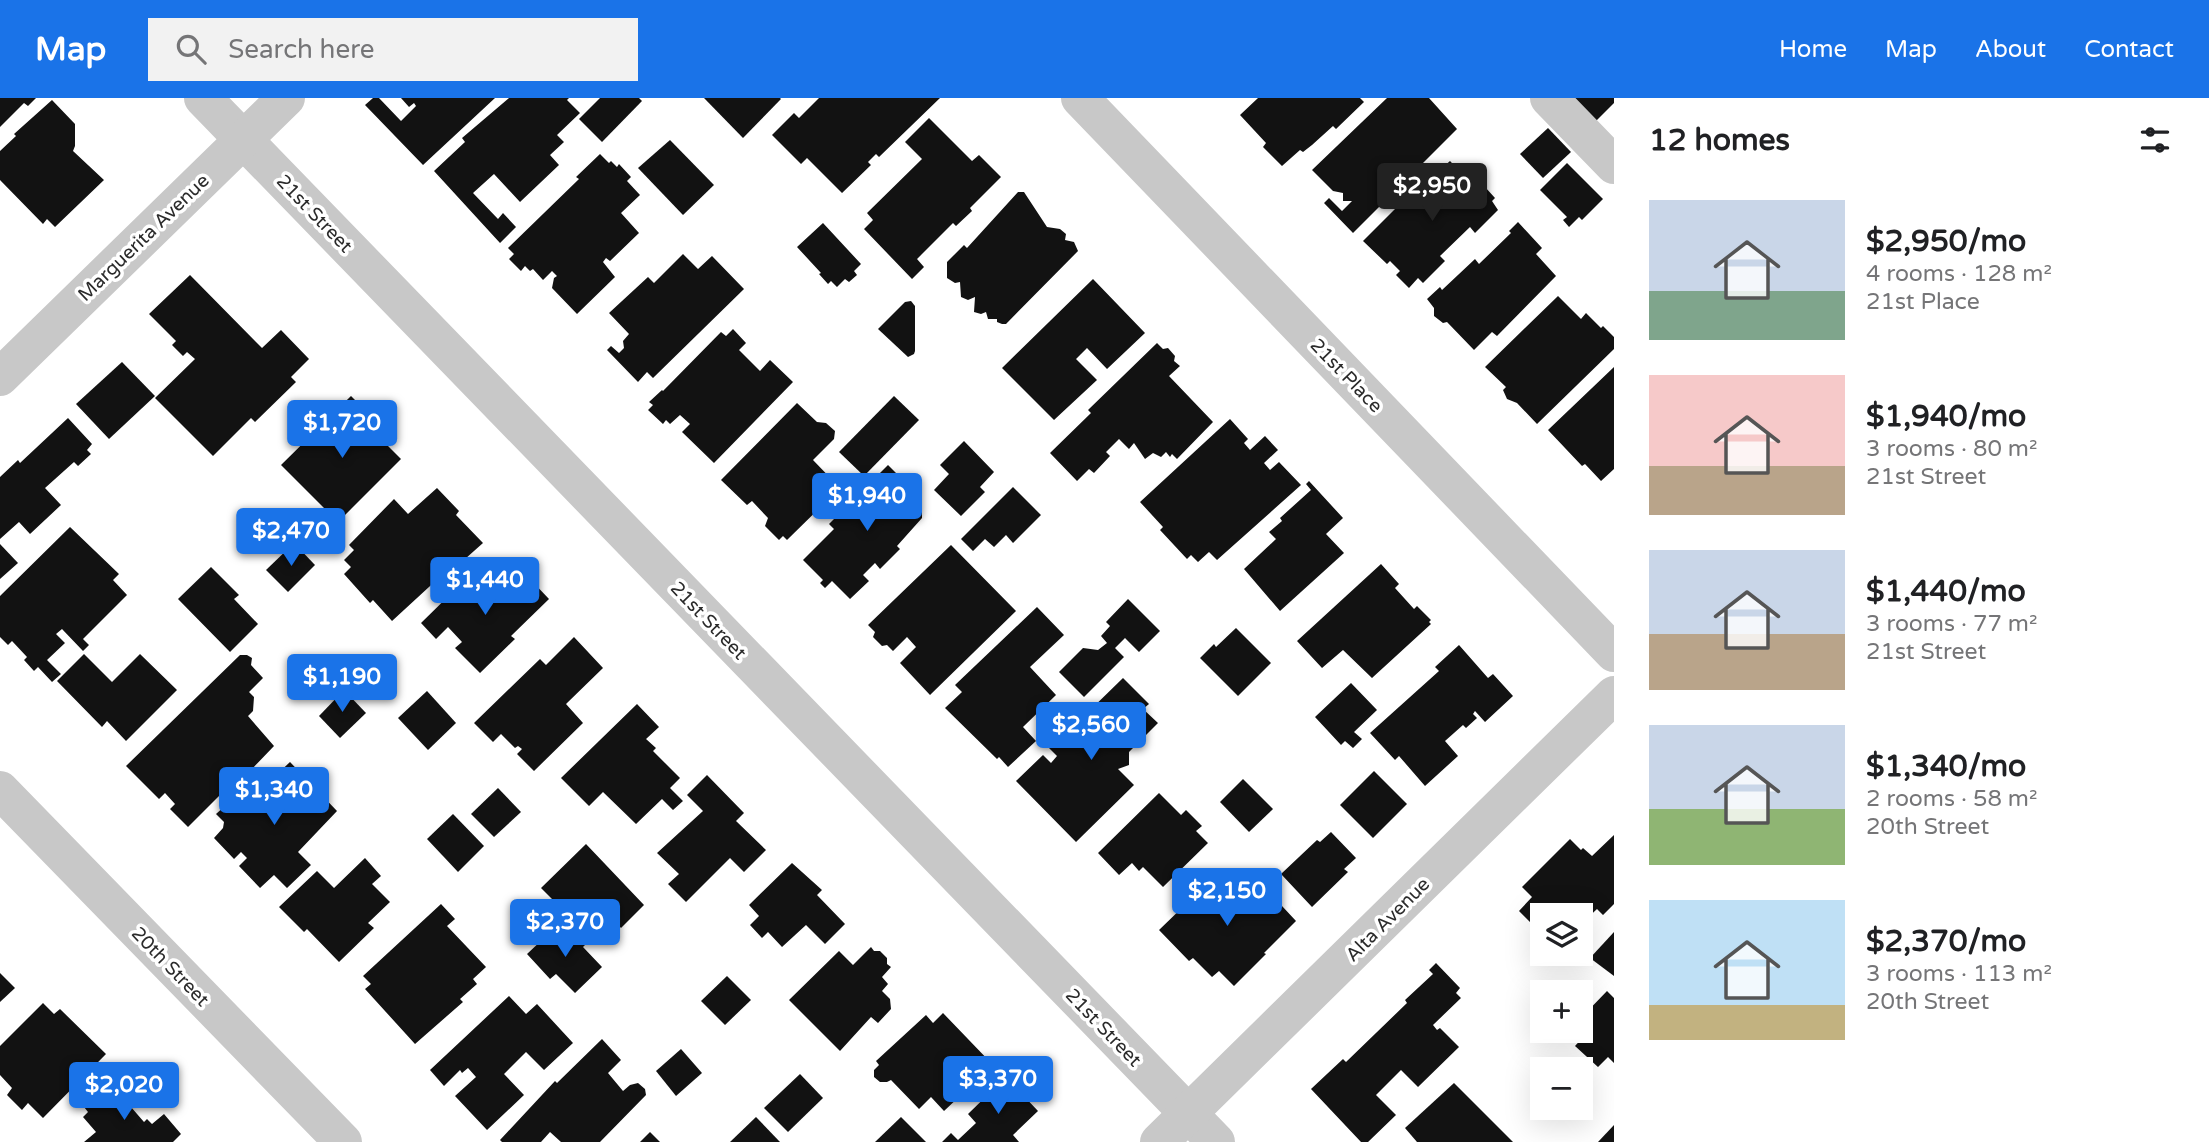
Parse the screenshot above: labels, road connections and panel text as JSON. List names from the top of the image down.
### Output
{
  "streets": {
    "street": [
      "21st Street",
      "Marguerita Avenue",
      "21st Place",
      "Alta Avenue",
      "20th Street"
    ]
  },
  "crossings": [
    ["21st Street", "Marguerita Avenue"],
    ["21st Street", "Alta Avenue"]
  ],
  "page": {
    "header": "Map",
    "search": "Search here",
    "nav": [
      "Home",
      "Map",
      "About",
      "Contact"
    ],
    "heading": "12 homes",
    "price": [
      "$2,950",
      "$1,720",
      "$1,940",
      "$2,470",
      "$1,440",
      "$1,190",
      "$2,560",
      "$1,340",
      "$2,150",
      "$2,370",
      "$3,370",
      "$2,020"
    ],
    "list": [
      {
        "name": "$2,950/mo",
        "note": "4 rooms · 128 m² · 21st Place"
      },
      {
        "name": "$1,940/mo",
        "note": "3 rooms · 80 m² · 21st Street"
      },
      {
        "name": "$1,440/mo",
        "note": "3 rooms · 77 m² · 21st Street"
      },
      {
        "name": "$1,340/mo",
        "note": "2 rooms · 58 m² · 20th Street"
      },
      {
        "name": "$2,370/mo",
        "note": "3 rooms · 113 m² · 20th Street"
      }
    ],
    "map_buttons": ["+", "−"]
  }
}
